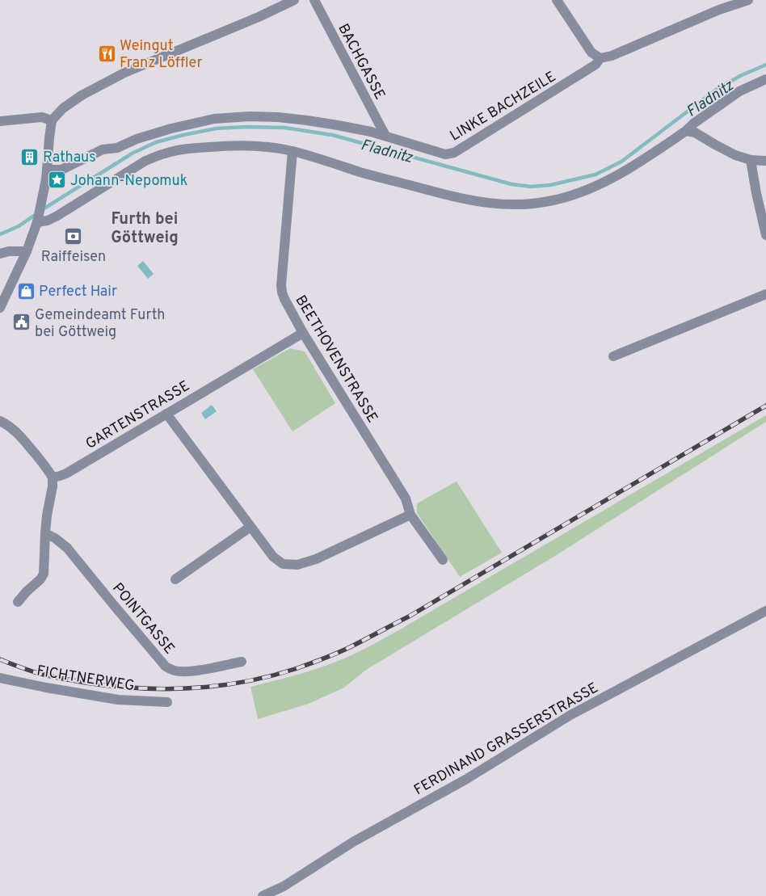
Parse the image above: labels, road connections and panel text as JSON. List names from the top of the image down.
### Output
{
  "streets": {
    "street": [
      "BACHGASSE",
      "LINKE BACHZEILE",
      "BEETHOVENSTRASSE",
      "GARTENSTRASSE",
      "POINTGASSE",
      "FICHTNERWEG",
      "FERDINAND GRASSERSTRASSE"
    ]
  },
  "crossings": [
    ["BACHGASSE", "LINKE BACHZEILE"],
    ["BEETHOVENSTRASSE", "GARTENSTRASSE"]
  ],
  "districts": ["Furth bei Göttweig"],
  "water": ["Fladnitz"],
  "places": {
    "restaurant": ["Weingut Franz Löffler"],
    "building": ["Rathaus"],
    "place": ["Johann-Nepomuk"],
    "bank": ["Raiffeisen"],
    "shop": ["Perfect Hair"],
    "public building": ["Gemeindeamt Furth bei Göttweig"]
  }
}
